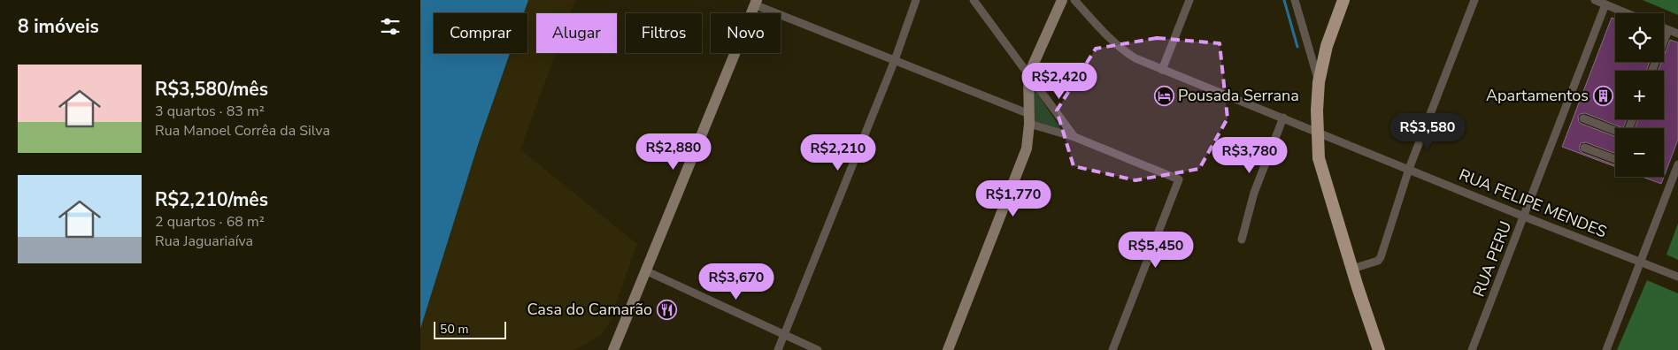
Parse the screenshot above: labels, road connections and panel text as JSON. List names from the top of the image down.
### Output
{
  "streets": {
    "street": ["RUA FELIPE MENDES", "RUA PERU"]
  },
  "crossings": [
    ["RUA FELIPE MENDES", "RUA PERU"]
  ],
  "places": {
    "hotel": ["Pousada Serrana"],
    "building": ["Apartamentos"],
    "restaurant": ["Casa do Camarão"]
  },
  "scale_bar": "50 m",
  "page": {
    "heading": "8 imóveis",
    "map_buttons": ["+", "−"],
    "chip": [
      "Comprar",
      "Alugar",
      "Filtros",
      "Novo"
    ],
    "list": [
      {
        "name": "R$3,580/mês",
        "note": "3 quartos · 83 m² · Rua Manoel Corrêa da Silva"
      },
      {
        "name": "R$2,210/mês",
        "note": "2 quartos · 68 m² · Rua Jaguariaíva"
      }
    ],
    "price": [
      "R$2,420",
      "R$3,580",
      "R$2,880",
      "R$2,210",
      "R$3,780",
      "R$1,770",
      "R$5,450",
      "R$3,670"
    ],
    "scale": "50 m"
  }
}
